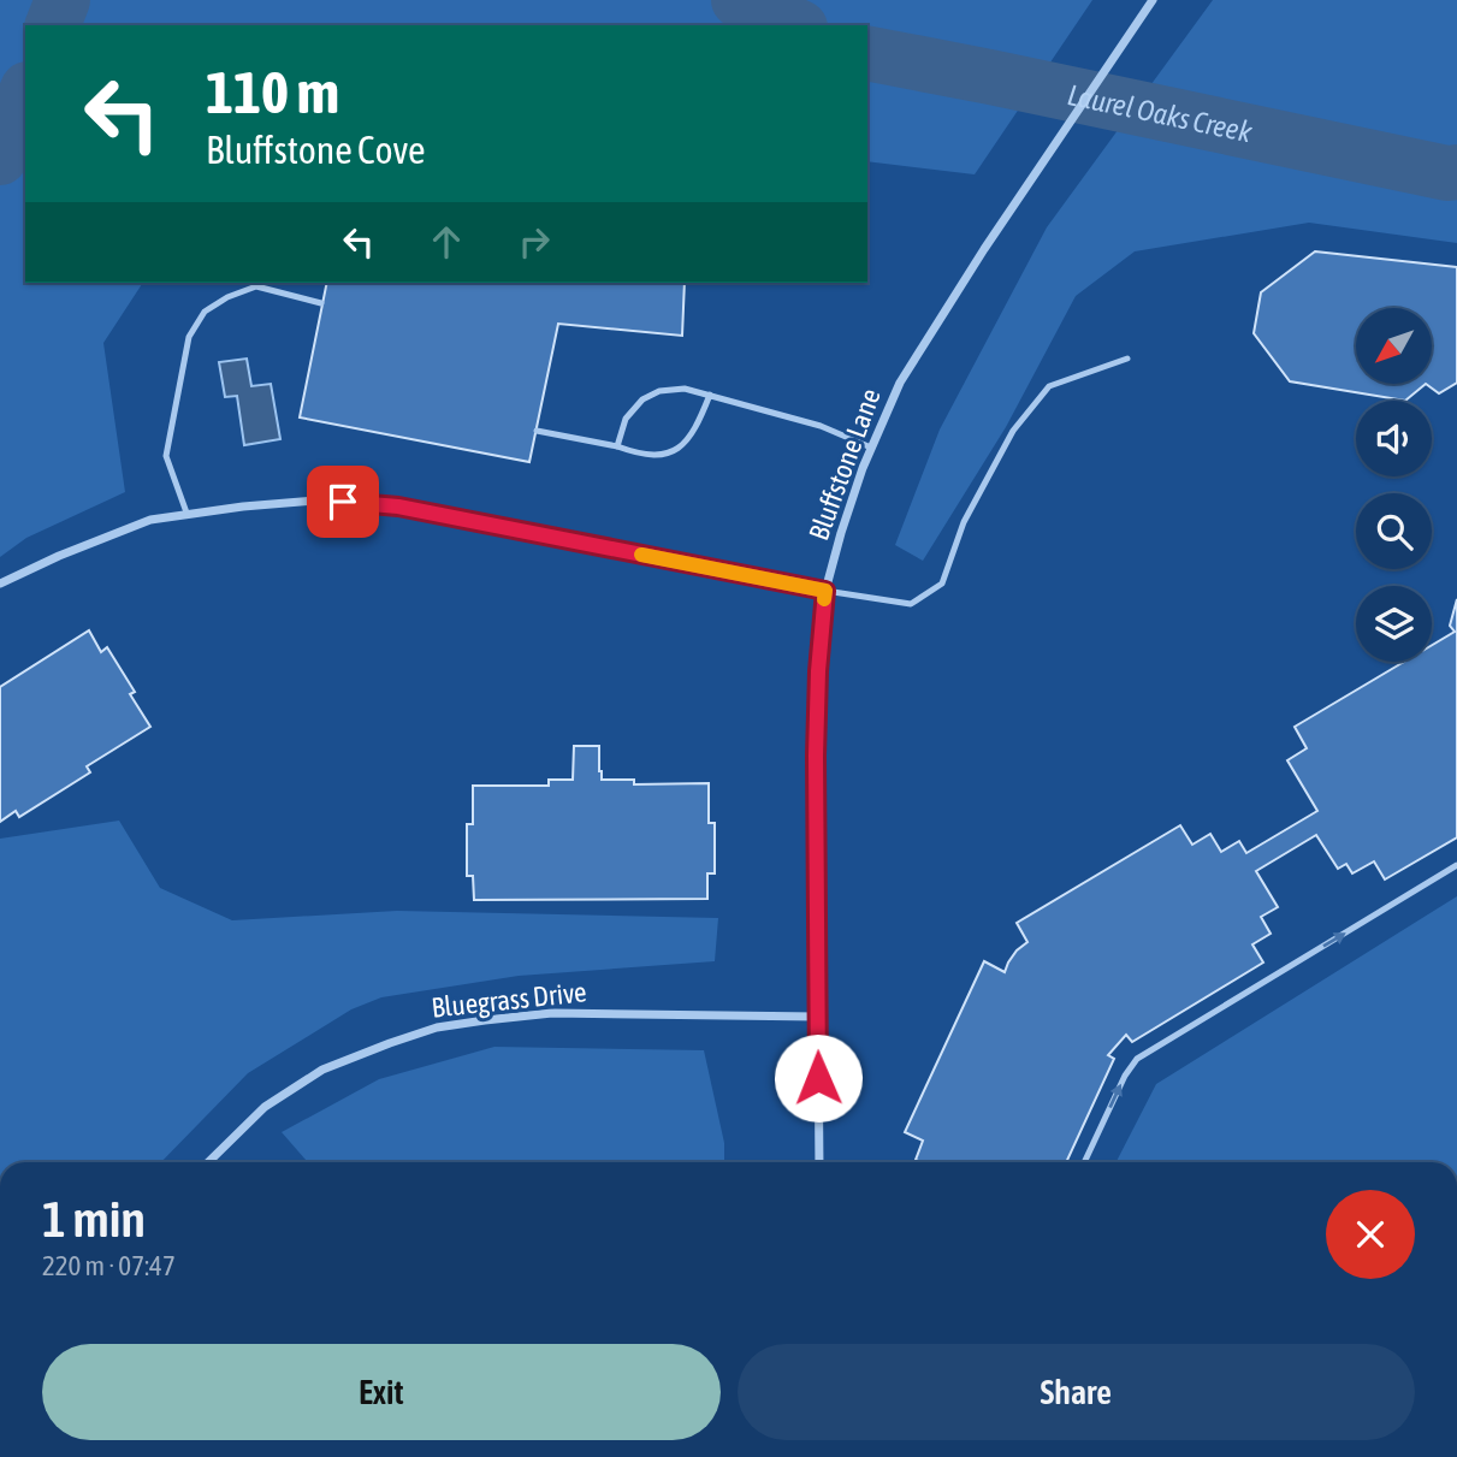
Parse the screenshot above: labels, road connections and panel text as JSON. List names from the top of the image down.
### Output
{
  "streets": {
    "street": ["Bluffstone Lane", "Bluegrass Drive"]
  },
  "crossings": [
    ["Bluffstone Lane", "Bluegrass Drive"]
  ],
  "water": ["Laurel Oaks Creek"],
  "north": "bottom left",
  "page": {
    "turn": ["110 m", "Bluffstone Cove"],
    "heading": ["1 min", "220 m · 07:47"],
    "buttons": ["Exit", "Share"]
  }
}
